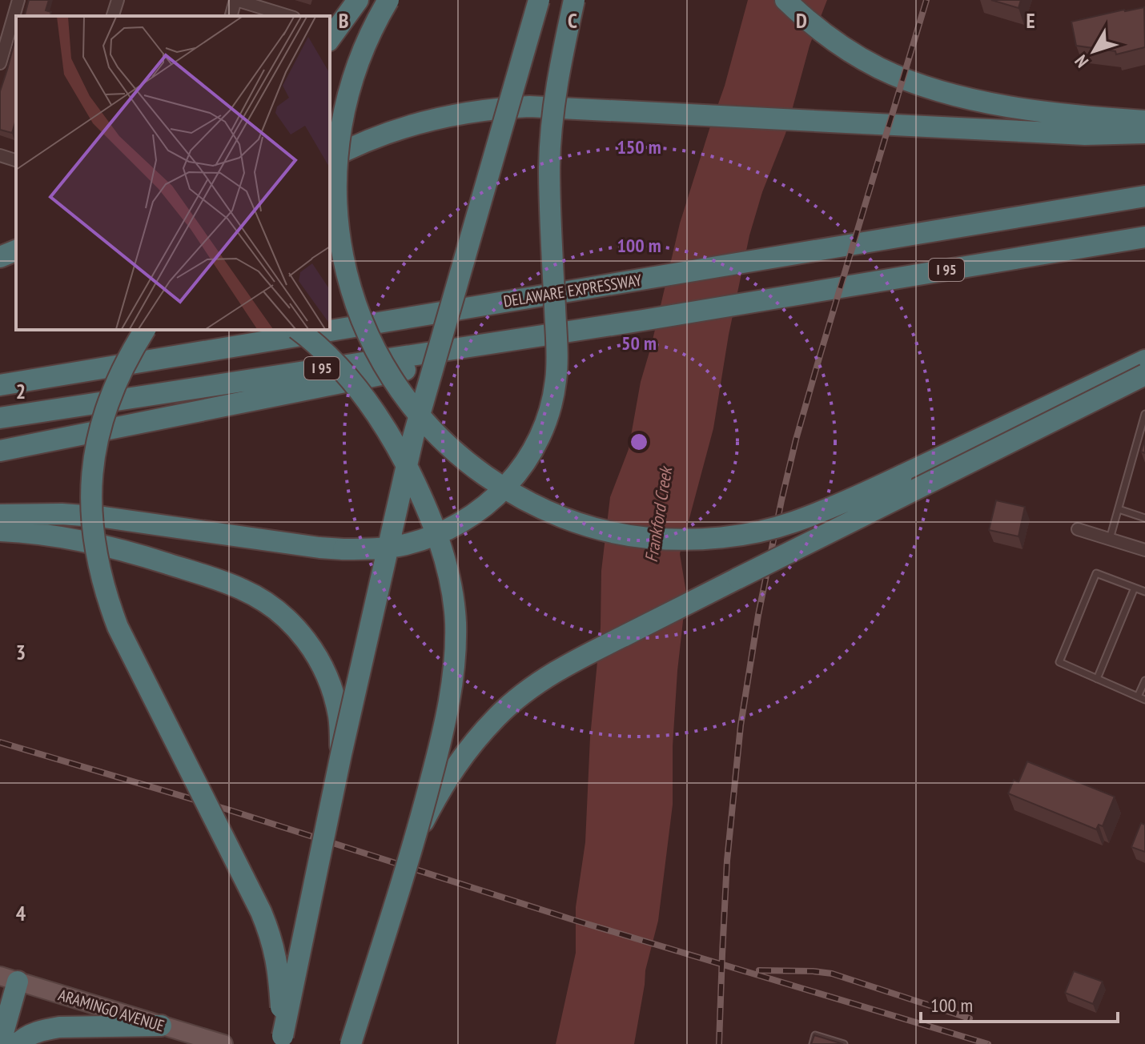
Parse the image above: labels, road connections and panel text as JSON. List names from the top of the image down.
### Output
{
  "streets": {
    "highway": ["I 95", "DELAWARE EXPRESSWAY"],
    "main road": ["ARAMINGO AVENUE"]
  },
  "water": ["Frankford Creek"],
  "scale_bar": "100 m",
  "north": "bottom left",
  "grid": {
    "columns": [
      "B",
      "C",
      "D",
      "E"
    ],
    "rows": ["2", "3", "4"]
  },
  "rings": ["150 m", "100 m", "50 m"]
}
